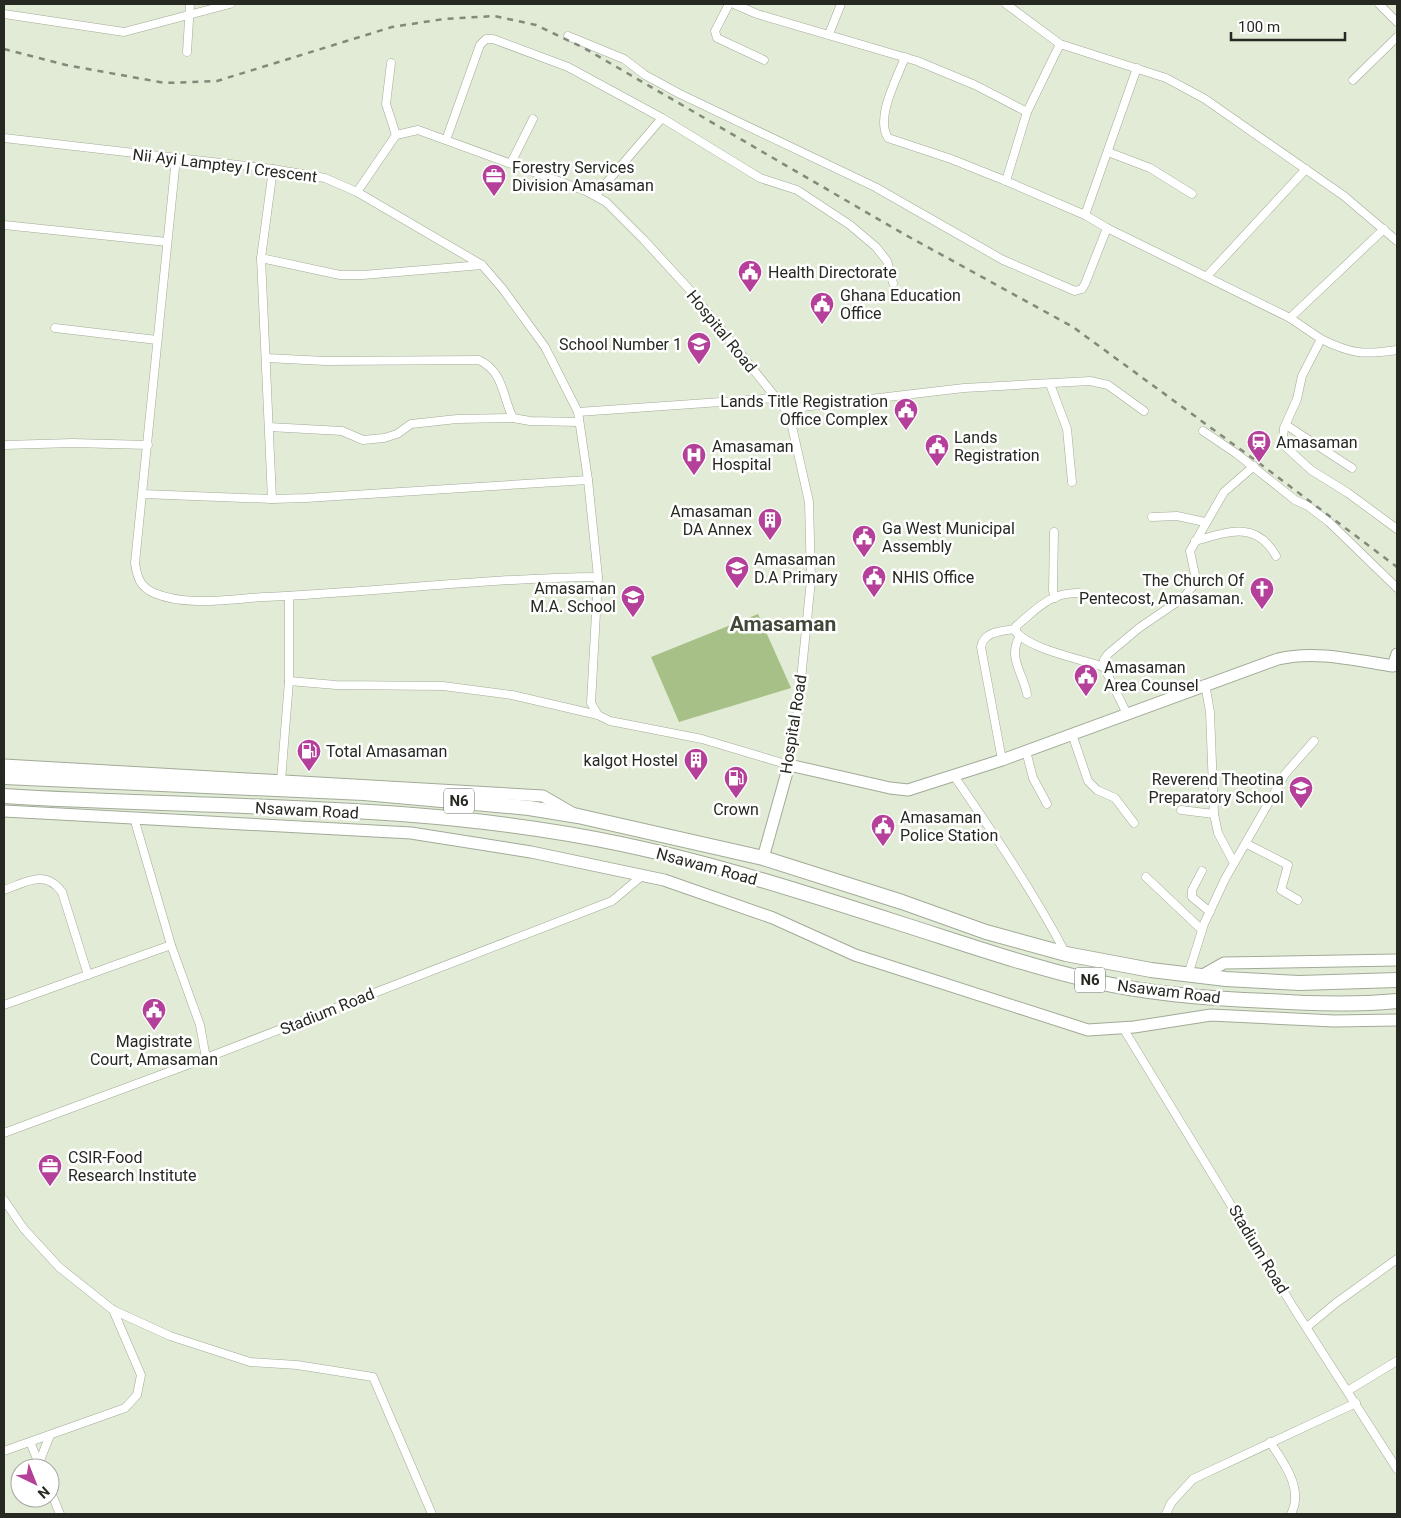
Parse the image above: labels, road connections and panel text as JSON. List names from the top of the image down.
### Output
{
  "streets": {
    "highway": ["N6", "Nsawam Road"],
    "main road": ["Hospital Road"],
    "street": ["Nii Ayi Lamptey I Crescent", "Stadium Road"]
  },
  "crossings": [
    ["Hospital Road", "Nsawam Road"]
  ],
  "districts": ["Amasaman"],
  "places": {
    "office": ["Forestry Services Division Amasaman", "CSIR-Food Research Institute"],
    "public building": [
      "Health Directorate",
      "Ghana Education Office",
      "Lands Title Registration Office Complex",
      "Lands Registration",
      "Ga West Municipal Assembly",
      "NHIS Office",
      "Amasaman Area Counsel",
      "Amasaman Police Station",
      "Magistrate Court, Amasaman"
    ],
    "school or university": [
      "School Number 1",
      "Amasaman D.A Primary",
      "Amasaman M.A. School",
      "Reverend Theotina Preparatory School"
    ],
    "station": ["Amasaman"],
    "hospital": ["Amasaman Hospital"],
    "building": ["Amasaman DA Annex", "kalgot Hostel"],
    "church": ["The Church Of Pentecost, Amasaman."],
    "fuel station": ["Total Amasaman", "Crown"]
  },
  "scale_bar": "100 m",
  "north": "bottom right"
}
